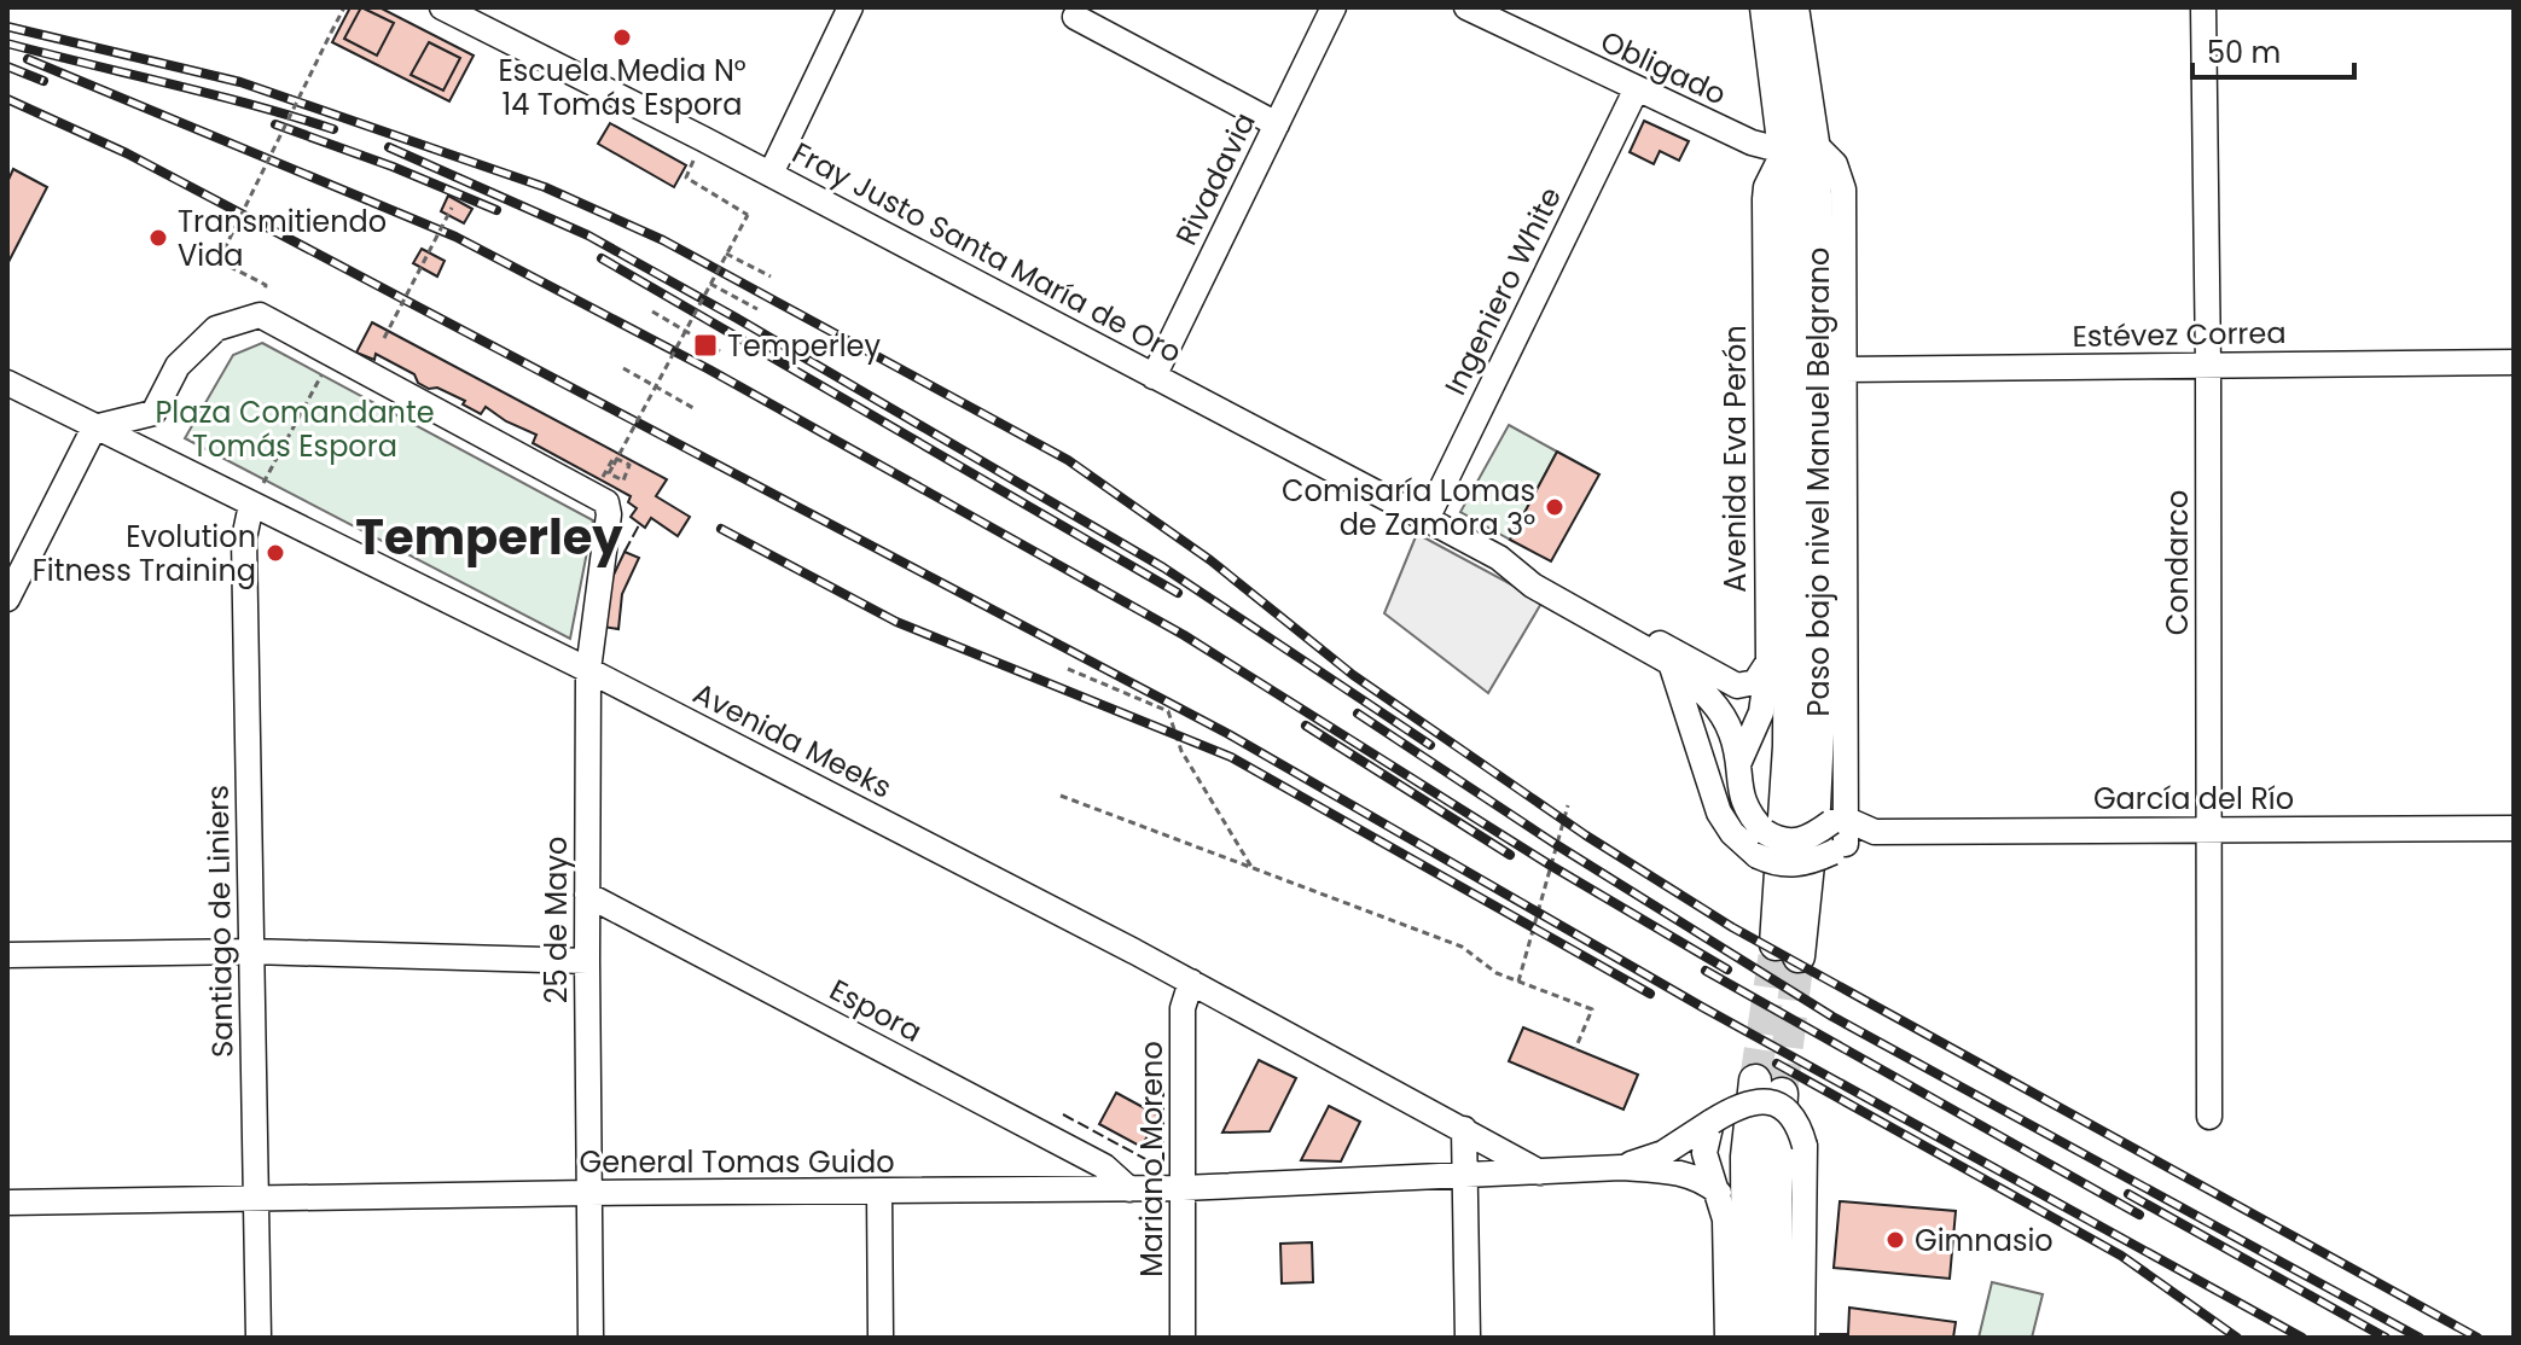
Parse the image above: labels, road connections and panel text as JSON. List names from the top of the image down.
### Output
{
  "streets": {
    "main road": ["Paso bajo nivel Manuel Belgrano"],
    "street": [
      "Obligado",
      "Rivadavia",
      "Fray Justo Santa María de Oro",
      "Ingeniero White",
      "Estévez Correa",
      "Avenida Eva Perón",
      "Condarco",
      "Avenida Meeks",
      "García del Río",
      "25 de Mayo",
      "Santiago de Liniers",
      "Espora",
      "Mariano Moreno",
      "General Tomas Guido"
    ]
  },
  "crossings": [
    ["Obligado", "Ingeniero White"],
    ["Obligado", "Avenida Eva Perón"],
    ["Obligado", "Paso bajo nivel Manuel Belgrano"],
    ["Rivadavia", "Fray Justo Santa María de Oro"],
    ["Fray Justo Santa María de Oro", "Ingeniero White"],
    ["Fray Justo Santa María de Oro", "Avenida Eva Perón"],
    ["Estévez Correa", "Condarco"],
    ["Avenida Eva Perón", "Paso bajo nivel Manuel Belgrano"],
    ["Condarco", "García del Río"],
    ["Avenida Meeks", "25 de Mayo"],
    ["Avenida Meeks", "Santiago de Liniers"],
    ["Avenida Meeks", "Mariano Moreno"],
    ["Avenida Meeks", "General Tomas Guido"],
    ["25 de Mayo", "Espora"],
    ["25 de Mayo", "General Tomas Guido"],
    ["Santiago de Liniers", "General Tomas Guido"],
    ["Espora", "General Tomas Guido"],
    ["Mariano Moreno", "General Tomas Guido"]
  ],
  "districts": ["Temperley"],
  "parks": ["Plaza Comandante Tomás Espora"],
  "places": {
    "other": [
      "Escuela Media N° 14 Tomás Espora",
      "Transmitiendo Vida",
      "Comisaría Lomas de Zamora 3°",
      "Evolution Fitness Training",
      "Gimnasio"
    ],
    "transit": ["Temperley"]
  },
  "scale_bar": "50 m"
}
